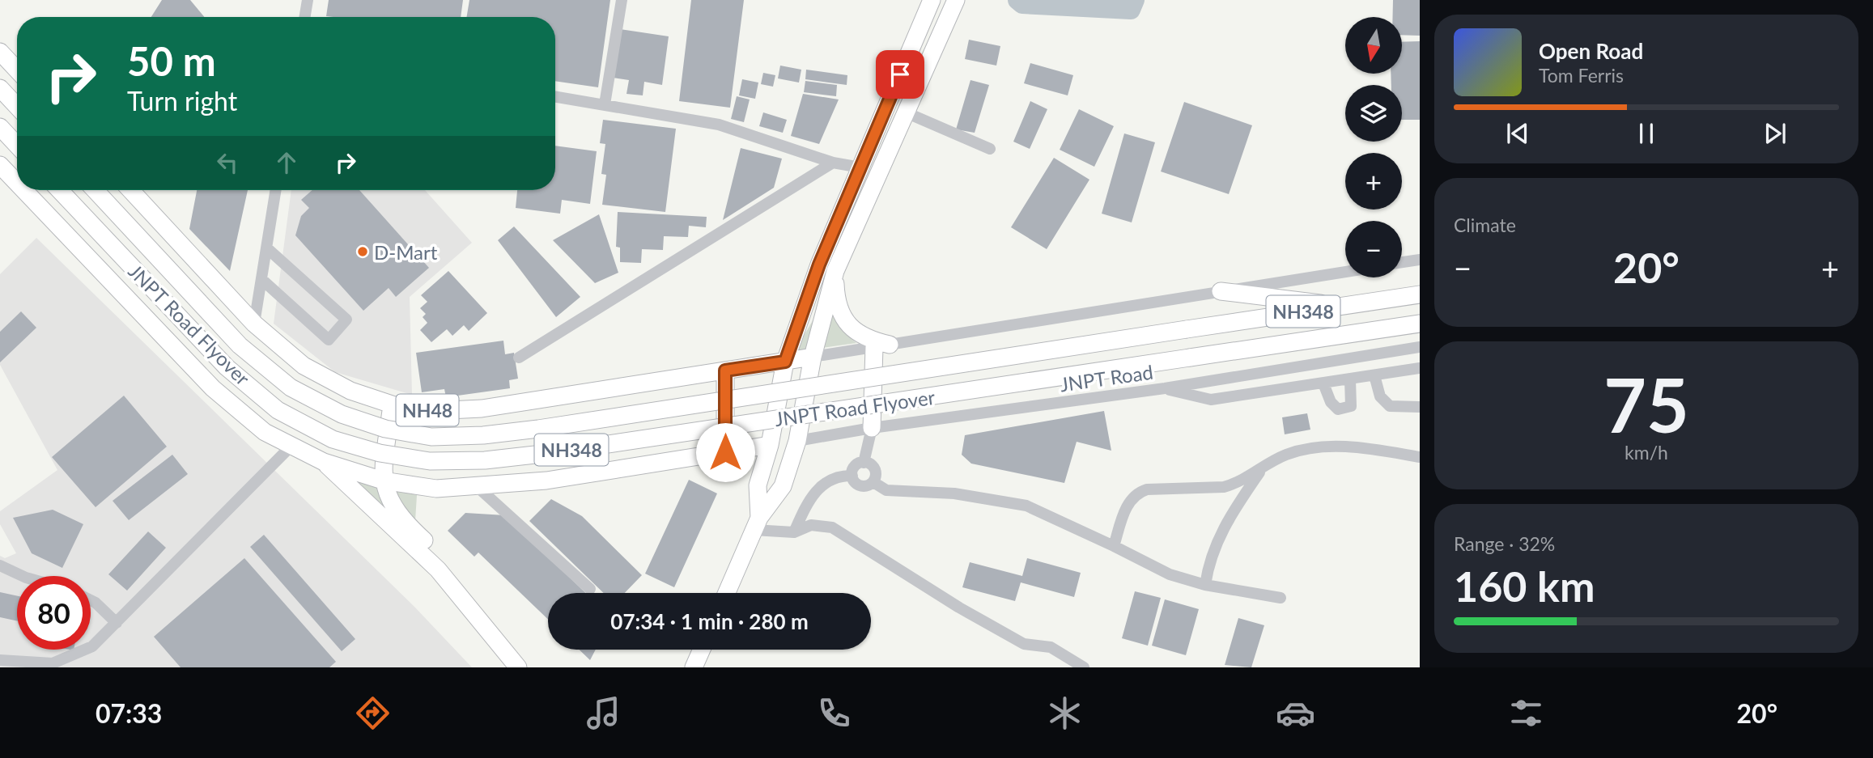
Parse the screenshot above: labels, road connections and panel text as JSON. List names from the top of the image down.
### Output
{
  "streets": {
    "highway": ["NH348", "JNPT Road Flyover", "NH48"],
    "street": ["JNPT Road"]
  },
  "places": ["D-Mart"],
  "north": "bottom",
  "page": {
    "map_buttons": ["+", "−"],
    "turn": ["50 m", "Turn right"],
    "song": ["Open Road", "Tom Ferris"],
    "tile": [
      "Climate",
      ["75", "km/h"],
      ["Range · 32%", "160 km"]
    ],
    "heat": ["−", "20°", "+"],
    "limit": "80",
    "trip": "07:34 · 1 min · 280 m",
    "tabs": ["07:33", "20°"]
  }
}
